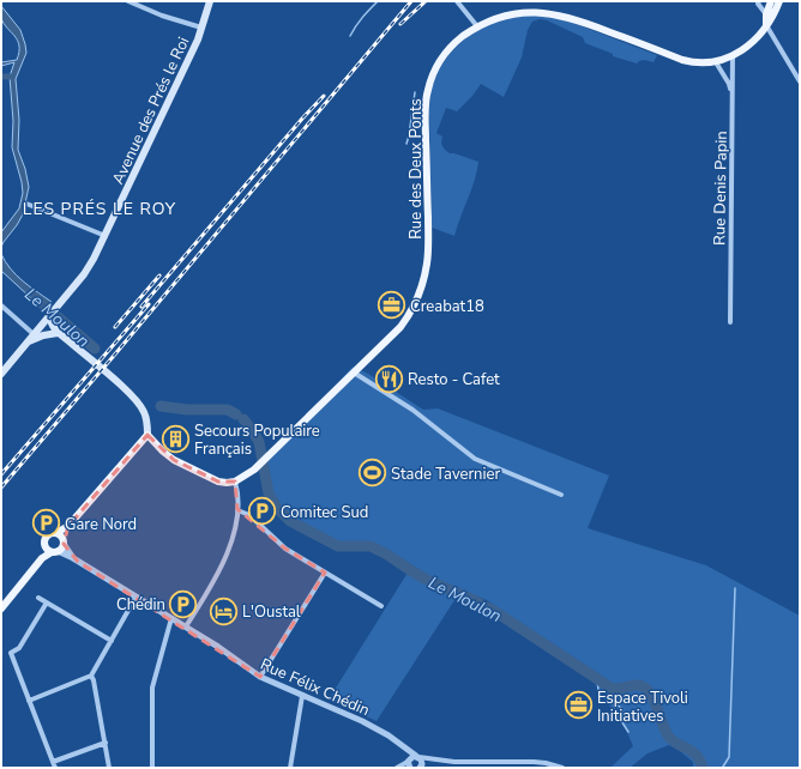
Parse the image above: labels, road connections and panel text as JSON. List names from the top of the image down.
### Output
{
  "streets": {
    "main road": ["Avenue des Prés le Roi", "Rue des Deux Ponts"],
    "street": ["Rue Denis Papin", "Rue Félix Chédin"]
  },
  "crossings": [
    ["Rue des Deux Ponts", "Rue Denis Papin"]
  ],
  "districts": ["LES PRÉS LE ROY"],
  "water": ["Le Moulon"],
  "places": {
    "office": ["Creabat18", "Espace Tivoli Initiatives"],
    "restaurant": ["Resto - Cafet"],
    "building": ["Secours Populaire Français"],
    "sports": ["Stade Tavernier"],
    "parking": ["Comitec Sud", "Gare Nord", "Chédin"],
    "hotel": ["L'Oustal"]
  }
}
